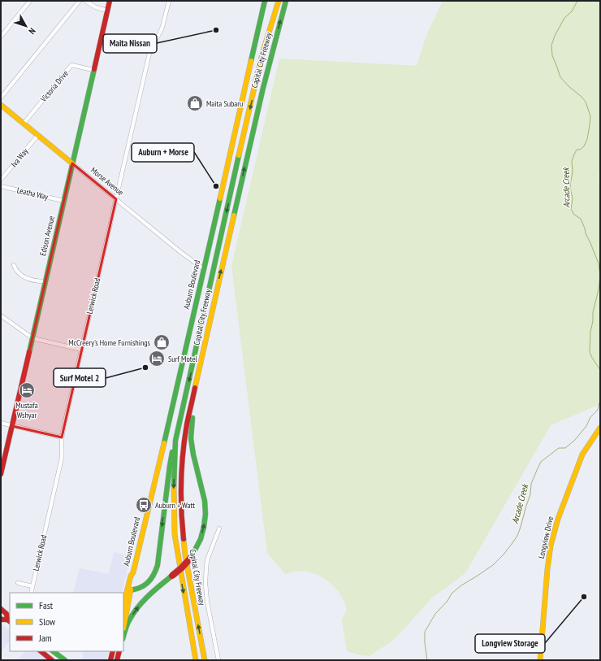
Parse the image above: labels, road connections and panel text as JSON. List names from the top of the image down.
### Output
{
  "streets": {
    "main road": [
      "Capital City Freeway",
      "Morse Avenue",
      "Edison Avenue",
      "Auburn Boulevard",
      "Longview Drive"
    ],
    "street": [
      "Victoria Drive",
      "Iva Way",
      "Leatha Way",
      "Lerwick Road"
    ]
  },
  "crossings": [
    ["Victoria Drive", "Morse Avenue"],
    ["Victoria Drive", "Edison Avenue"],
    ["Iva Way", "Morse Avenue"],
    ["Morse Avenue", "Edison Avenue"],
    ["Morse Avenue", "Auburn Boulevard"],
    ["Morse Avenue", "Lerwick Road"],
    ["Leatha Way", "Edison Avenue"]
  ],
  "water": ["Arcade Creek"],
  "places": {
    "other": [
      "Maita Nissan",
      "Auburn + Morse",
      "Surf Motel 2",
      "Longview Storage"
    ],
    "shop": ["Maita Subaru", "McCreery's Home Furnishings"],
    "hotel": ["Surf Motel", "Mustafa Wshyar"],
    "bus stop": ["Auburn + Watt"]
  },
  "legend": ["Fast", "Slow", "Jam"],
  "north": "bottom right"
}
